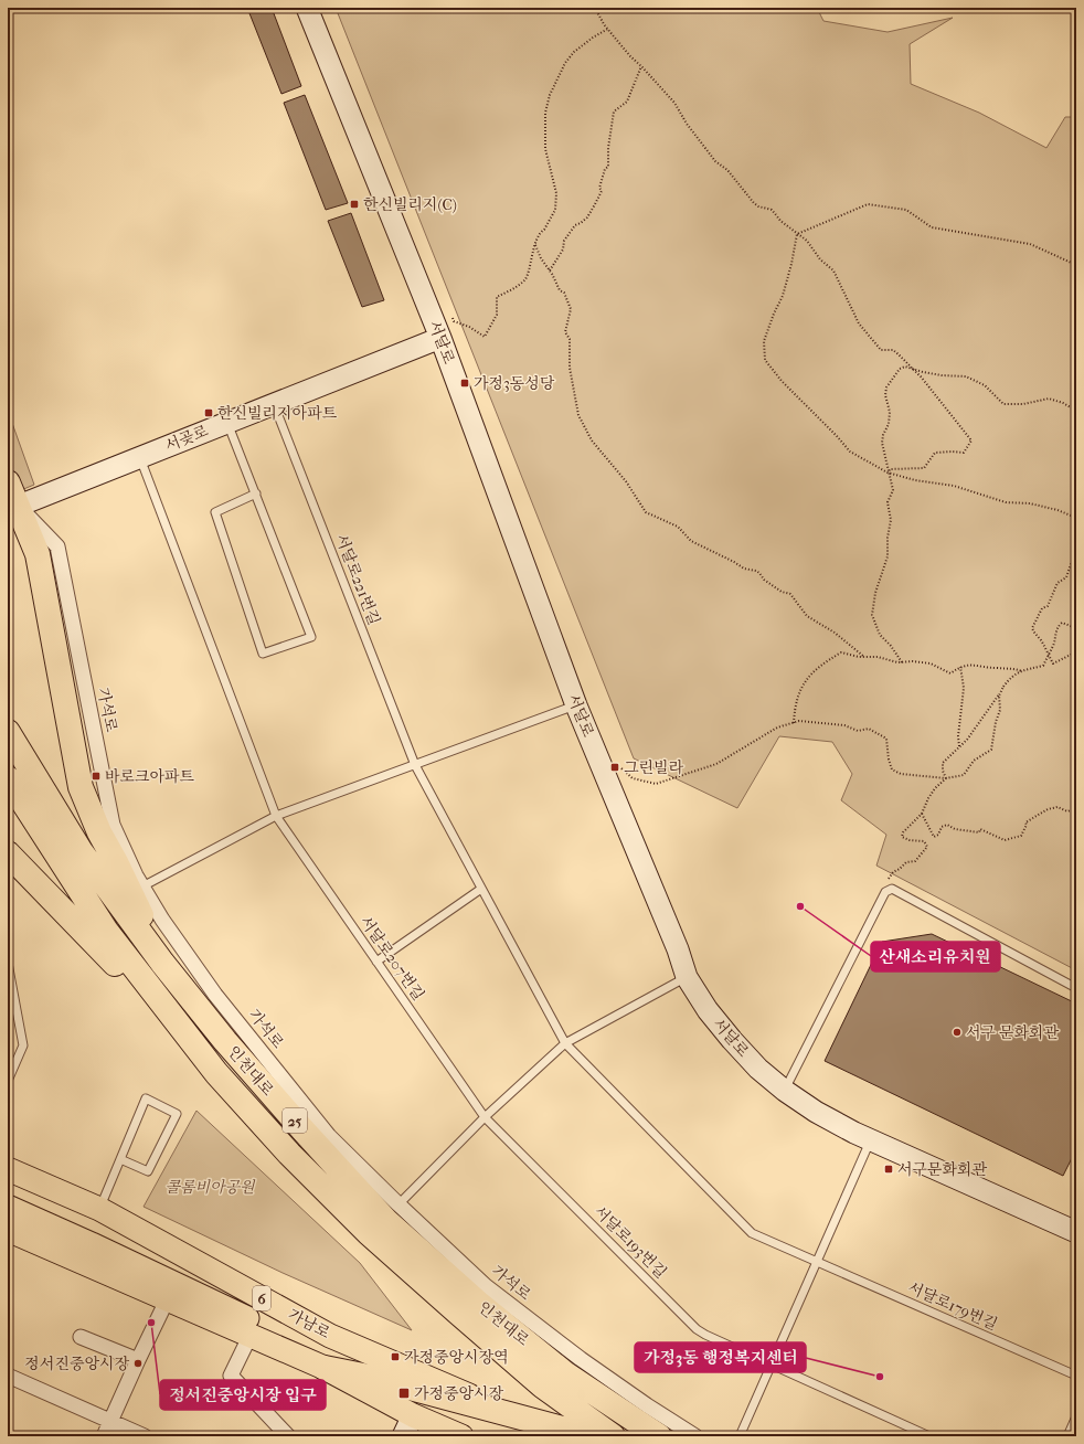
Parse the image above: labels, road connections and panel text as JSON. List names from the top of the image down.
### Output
{
  "streets": {
    "highway": ["인천대로", "25"],
    "main road": ["6", "가남로"],
    "street": ["서달로", "서곶로", "가석로"],
    "lane": [
      "서달로221번길",
      "서달로207번길",
      "서달로193번길",
      "서달로179번길"
    ]
  },
  "crossings": [
    ["서달로", "서곶로"],
    ["서곶로", "서달로221번길"],
    ["서곶로", "가석로"],
    ["서달로207번길", "서달로193번길"]
  ],
  "parks": ["콜롬비아공원"],
  "places": {
    "transit": [
      "한신빌리지(C)",
      "가정3동성당",
      "한신빌리지아파트",
      "그린빌라",
      "바로크아파트",
      "서구문화회관",
      "가정중앙시장역",
      "가정중앙시장"
    ],
    "other": [
      "산새소리유치원",
      "서구 문화회관",
      "정서진중앙시장 입구",
      "정서진중앙시장",
      "가정3동 행정복지센터"
    ]
  }
}
